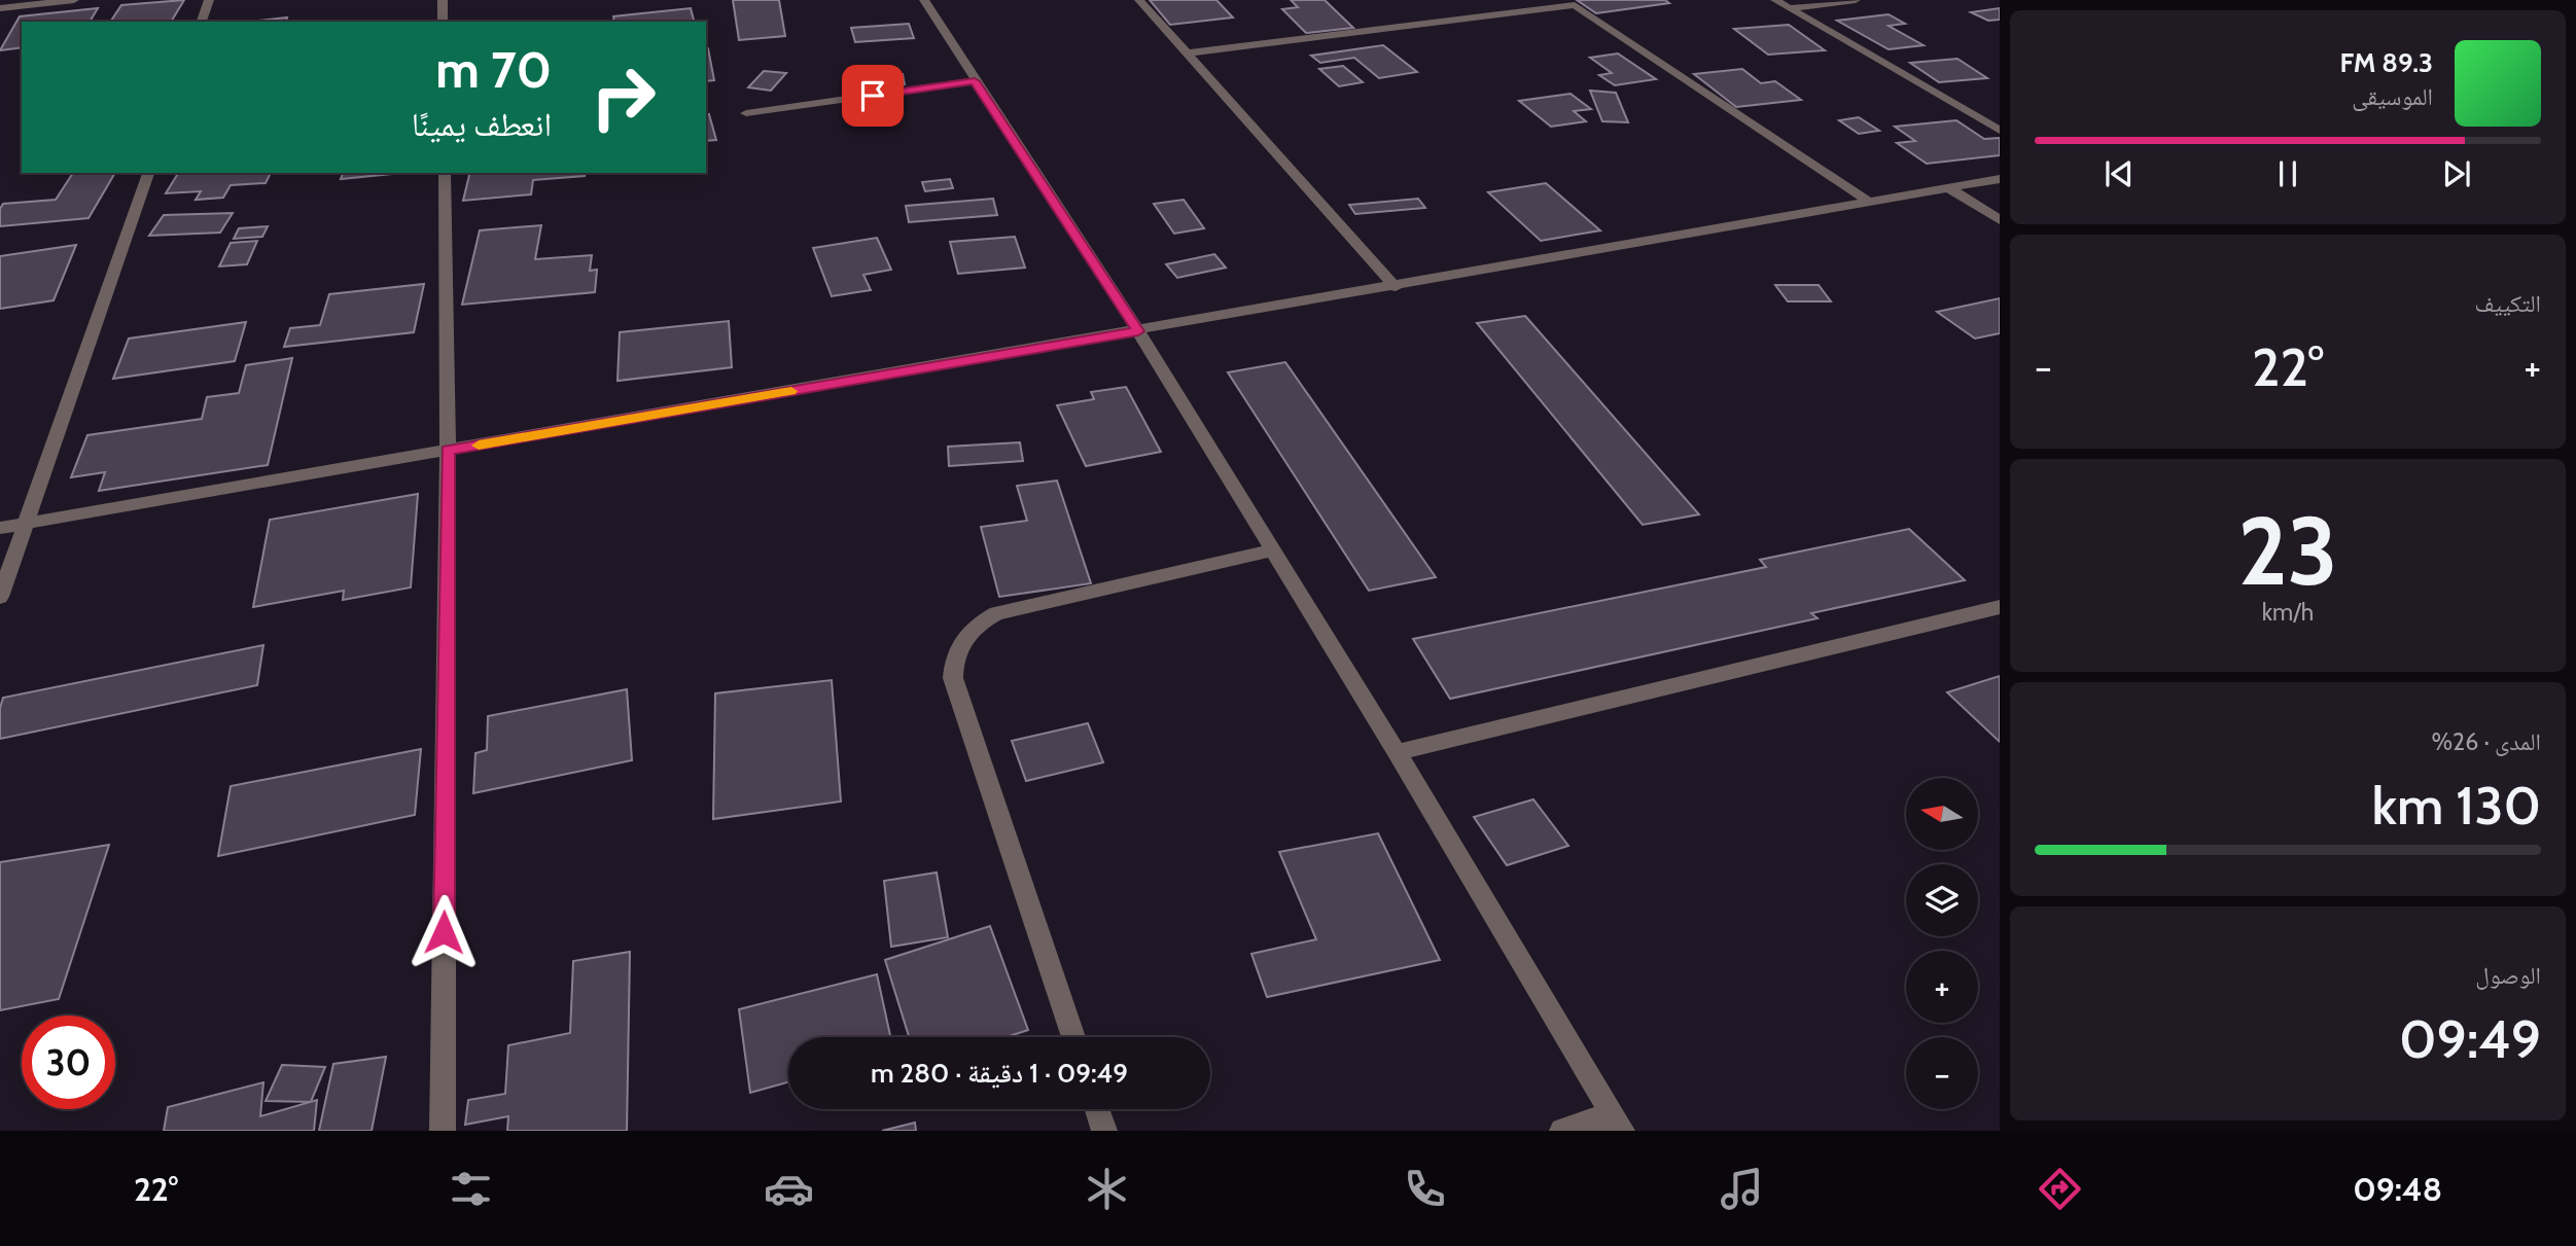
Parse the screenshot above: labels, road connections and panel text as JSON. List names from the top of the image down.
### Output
{
  "north": "left",
  "page": {
    "turn": ["70 m", "انعطف يمينًا"],
    "song": ["89.3 FM", "الموسيقى"],
    "tile": [
      "التكييف",
      ["23", "km/h"],
      ["المدى · 26%", "130 km"],
      ["الوصول", "09:49"]
    ],
    "heat": ["−", "22°", "+"],
    "map_buttons": ["+", "−"],
    "limit": "30",
    "trip": "09:49 · 1 دقيقة · 280 m",
    "tabs": ["09:48", "22°"]
  }
}
